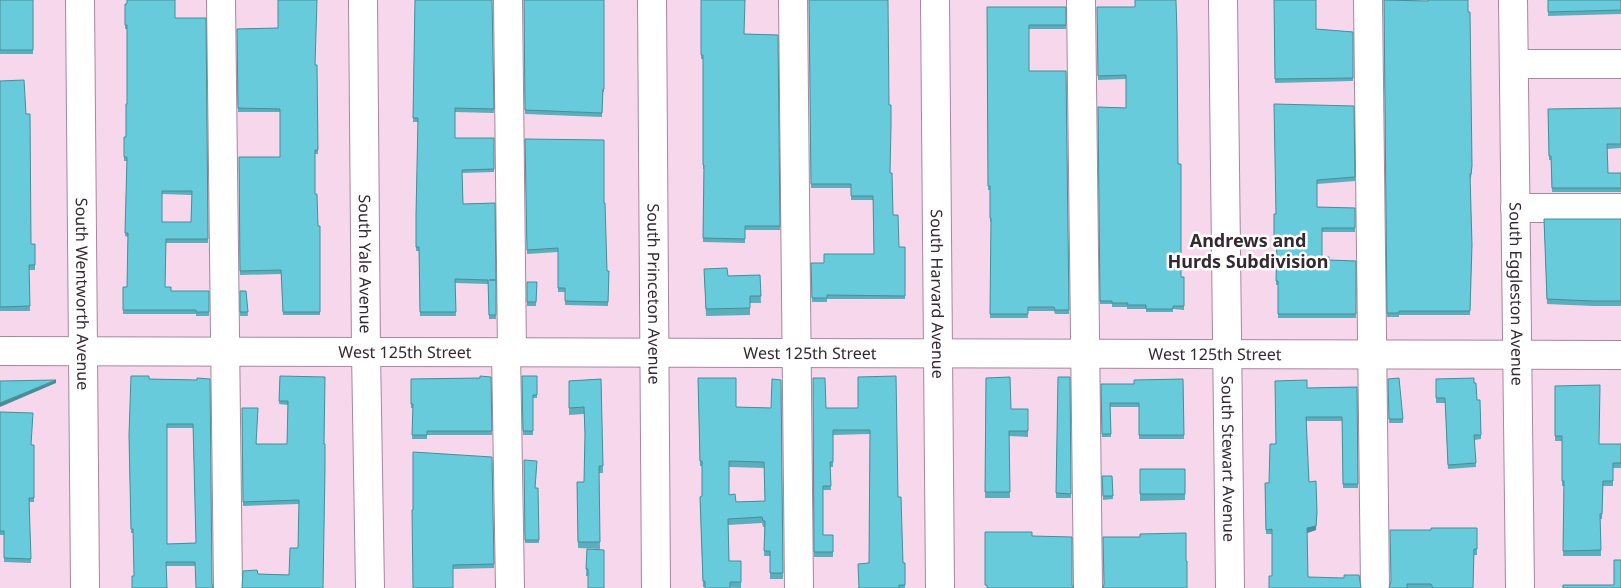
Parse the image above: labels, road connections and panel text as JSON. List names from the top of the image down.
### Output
{
  "streets": {
    "street": [
      "South Yale Avenue",
      "South Wentworth Avenue",
      "South Princeton Avenue",
      "South Harvard Avenue",
      "South Eggleston Avenue",
      "West 125th Street",
      "South Stewart Avenue"
    ]
  },
  "crossings": [
    ["South Yale Avenue", "West 125th Street"],
    ["South Wentworth Avenue", "West 125th Street"],
    ["South Princeton Avenue", "West 125th Street"],
    ["South Harvard Avenue", "West 125th Street"],
    ["South Eggleston Avenue", "West 125th Street"],
    ["West 125th Street", "South Stewart Avenue"]
  ],
  "districts": ["Andrews and Hurds Subdivision"]
}
